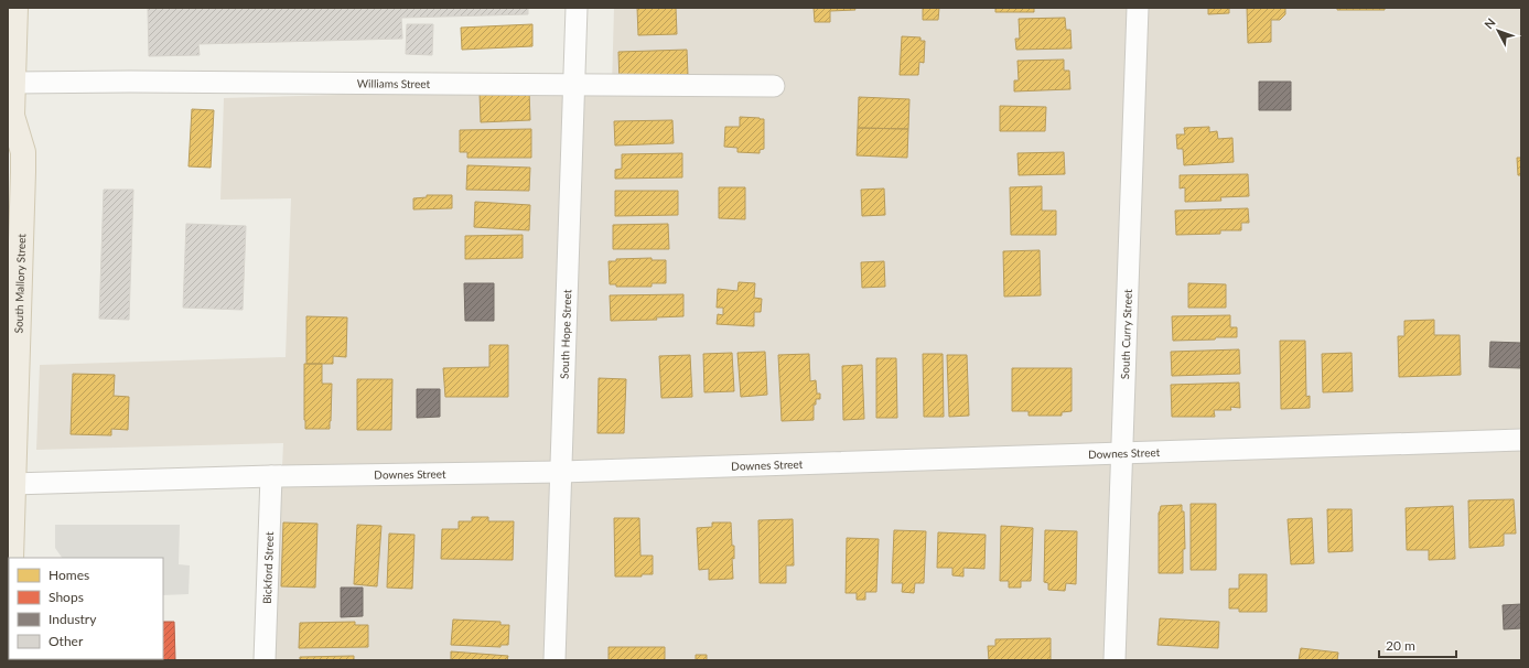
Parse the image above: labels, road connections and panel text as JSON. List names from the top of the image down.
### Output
{
  "streets": {
    "main road": ["South Mallory Street"],
    "street": [
      "Williams Street",
      "South Hope Street",
      "South Curry Street",
      "Downes Street",
      "Bickford Street"
    ]
  },
  "crossings": [
    ["Williams Street", "South Mallory Street"],
    ["Williams Street", "South Hope Street"],
    ["South Mallory Street", "Downes Street"],
    ["South Hope Street", "Downes Street"],
    ["South Curry Street", "Downes Street"],
    ["Downes Street", "Bickford Street"]
  ],
  "legend": [
    "Homes",
    "Shops",
    "Industry",
    "Other"
  ],
  "scale_bar": "20 m",
  "north": "top left"
}
